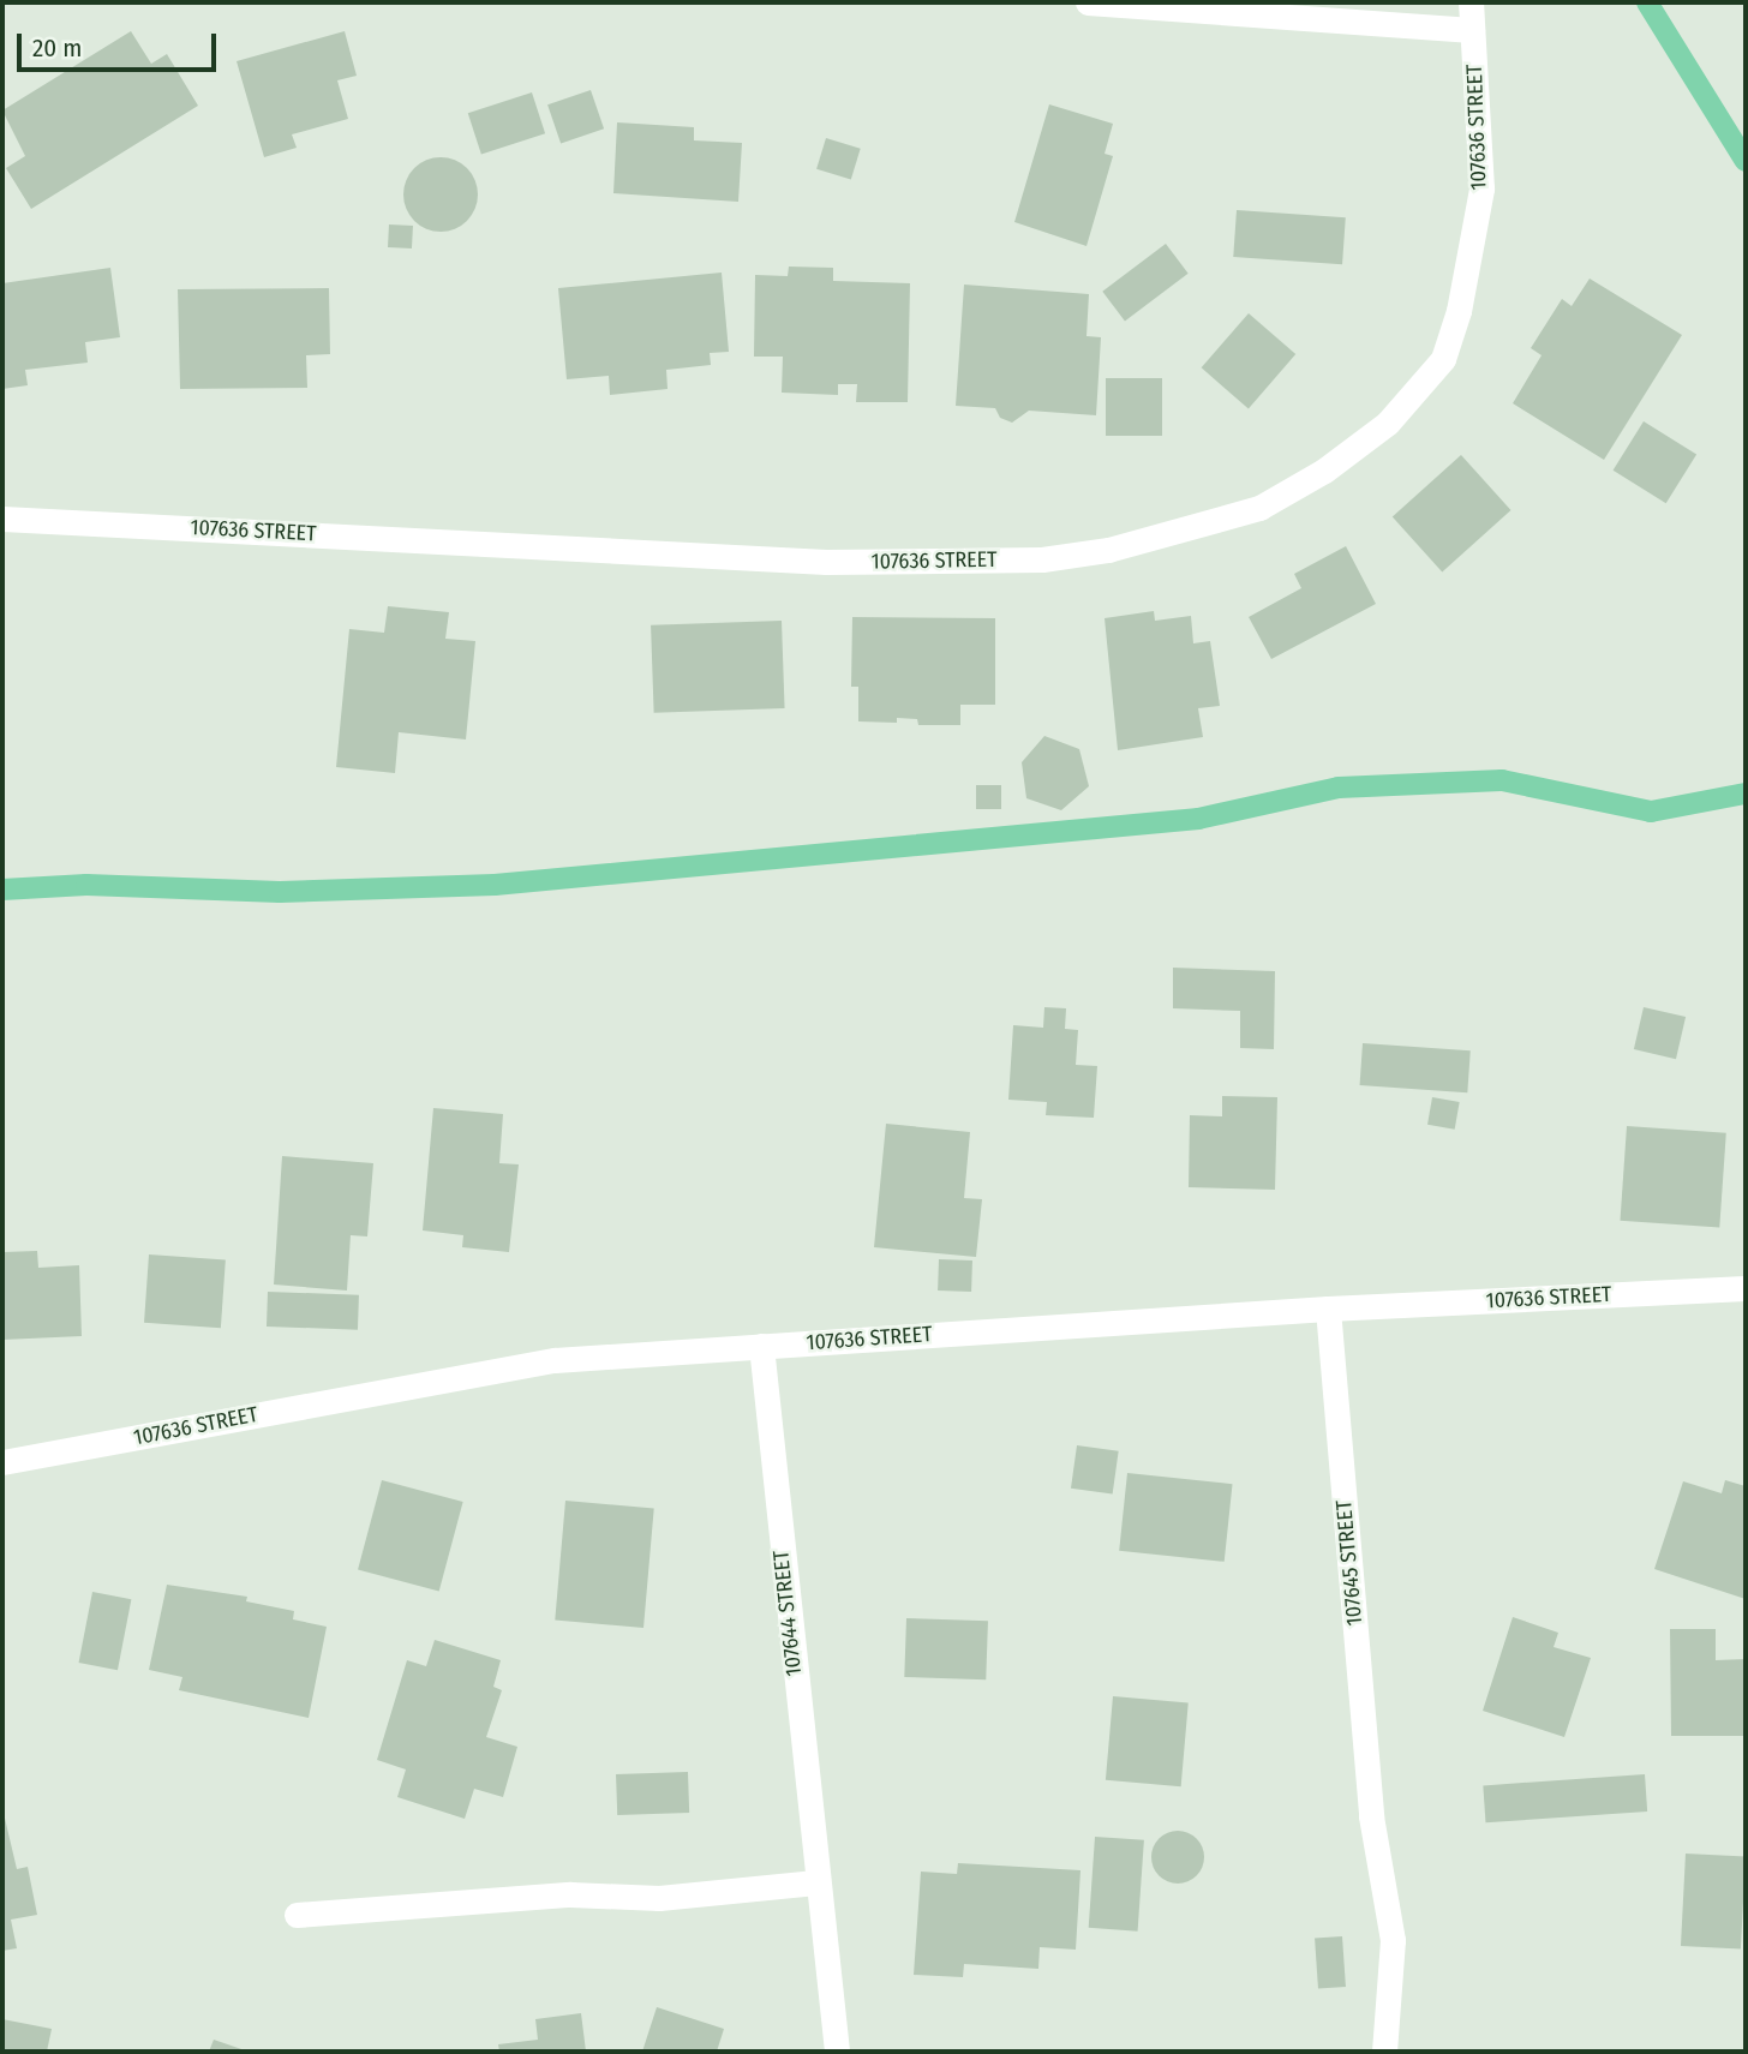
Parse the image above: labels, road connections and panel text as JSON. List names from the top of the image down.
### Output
{
  "streets": {
    "street": ["107636 STREET", "107645 STREET", "107644 STREET"]
  },
  "crossings": [
    ["107636 STREET", "107645 STREET"],
    ["107636 STREET", "107644 STREET"]
  ],
  "scale_bar": "20 m"
}
